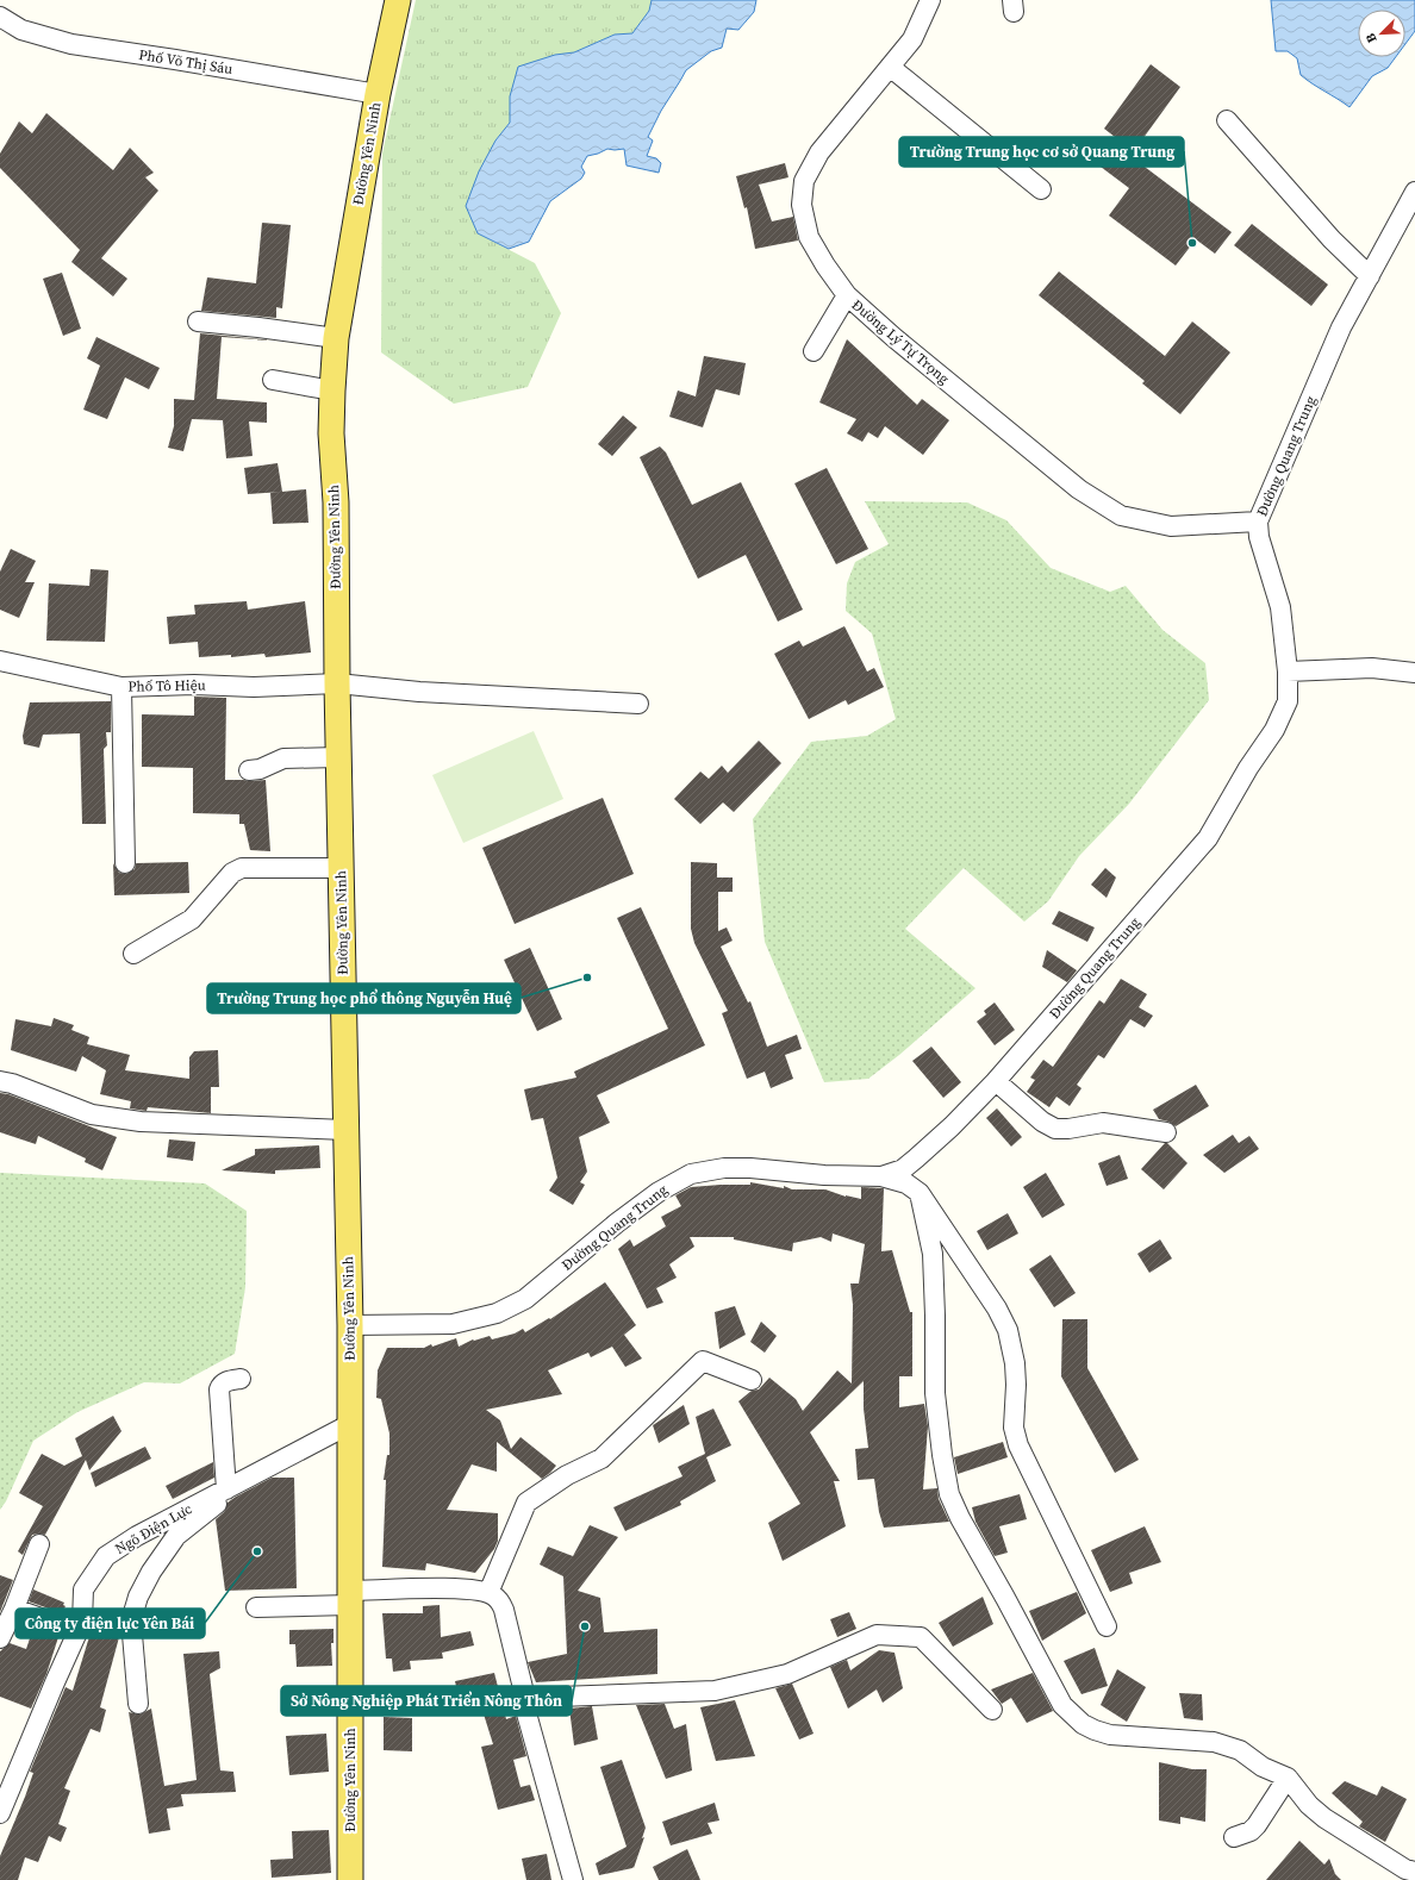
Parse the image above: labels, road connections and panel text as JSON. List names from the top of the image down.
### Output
{
  "streets": {
    "main road": ["Đường Yên Ninh"],
    "street": [
      "Phố Võ Thị Sáu",
      "Đường Lý Tự Trọng",
      "Đường Quang Trung",
      "Phố Tô Hiệu",
      "Ngõ Điện Lực"
    ]
  },
  "crossings": [
    ["Phố Võ Thị Sáu", "Đường Yên Ninh"],
    ["Đường Yên Ninh", "Đường Quang Trung"],
    ["Đường Yên Ninh", "Phố Tô Hiệu"],
    ["Đường Yên Ninh", "Ngõ Điện Lực"],
    ["Đường Lý Tự Trọng", "Đường Quang Trung"]
  ],
  "places": [
    "Trường Trung học cơ sở Quang Trung",
    "Trường Trung học phổ thông Nguyễn Huệ",
    "Công ty điện lực Yên Bái",
    "Sở Nông Nghiệp Phát Triển Nông Thôn"
  ],
  "north": "bottom left"
}
